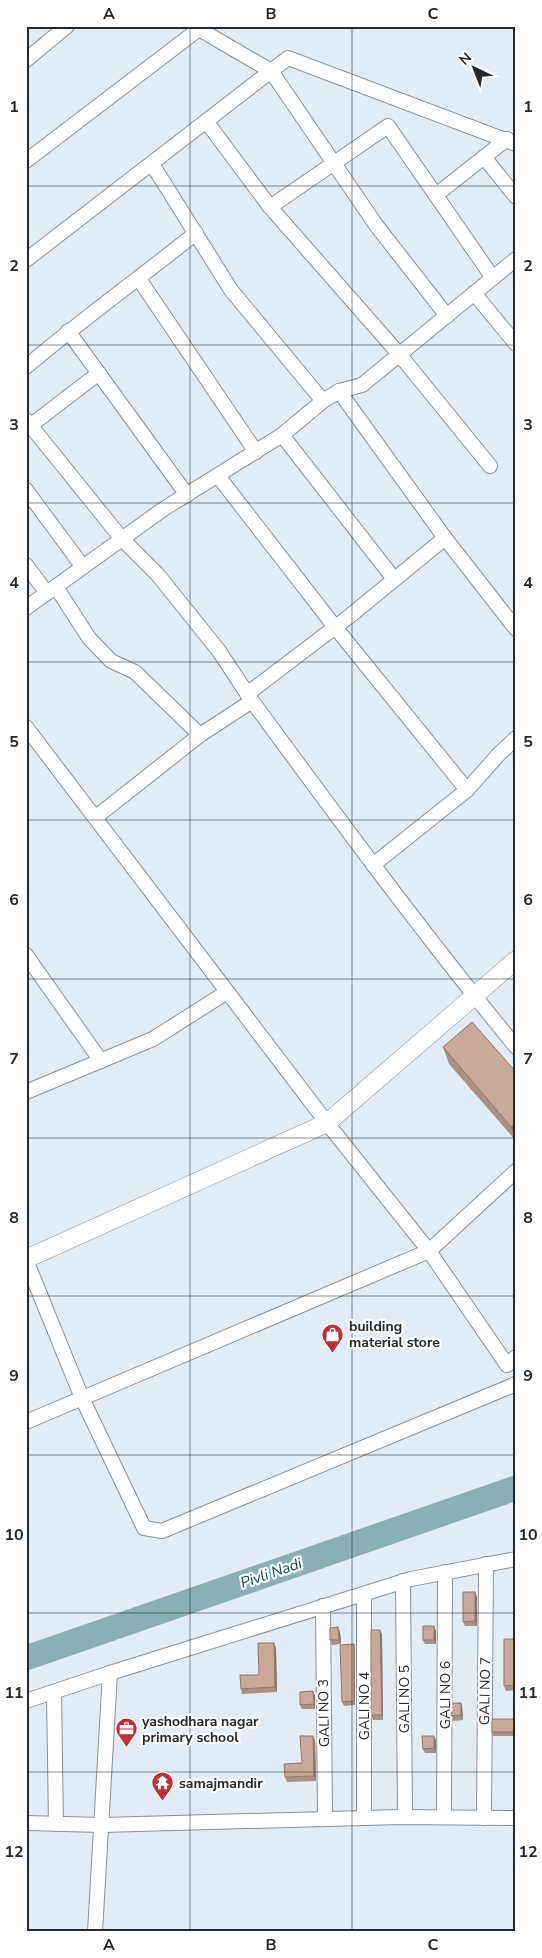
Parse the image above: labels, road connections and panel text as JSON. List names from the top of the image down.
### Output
{
  "streets": {
    "street": [
      "GALI NO 7",
      "GALI NO 6",
      "GALI NO 5",
      "GALI NO 4",
      "GALI NO 3"
    ]
  },
  "water": ["Pivli Nadi"],
  "places": {
    "shop": ["building material store"],
    "office": ["yashodhara nagar primary school"],
    "temple": ["samajmandir"]
  },
  "north": "top left",
  "grid": {
    "columns": ["A", "B", "C"],
    "rows": [
      "1",
      "2",
      "3",
      "4",
      "5",
      "6",
      "7",
      "8",
      "9",
      "10",
      "11",
      "12"
    ]
  }
}
